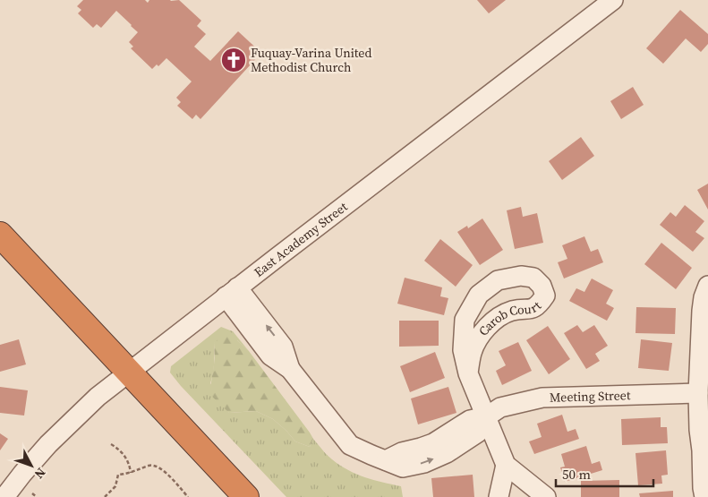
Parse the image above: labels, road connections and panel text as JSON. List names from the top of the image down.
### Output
{
  "streets": {
    "street": ["East Academy Street", "Carob Court", "Meeting Street"]
  },
  "crossings": [
    ["East Academy Street", "Meeting Street"],
    ["Carob Court", "Meeting Street"]
  ],
  "places": {
    "church": ["Fuquay-Varina United Methodist Church"]
  },
  "scale_bar": "50 m",
  "north": "bottom right"
}
